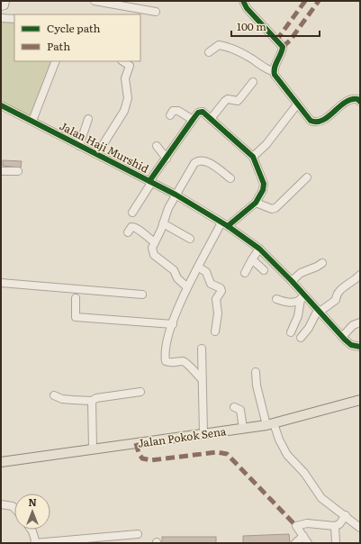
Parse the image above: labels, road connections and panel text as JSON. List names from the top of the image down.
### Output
{
  "streets": {
    "main road": ["Jalan Pokok Sena"],
    "street": ["Jalan Haji Murshid"]
  },
  "legend": ["Cycle path", "Path"],
  "scale_bar": "100 m",
  "north": "top"
}
